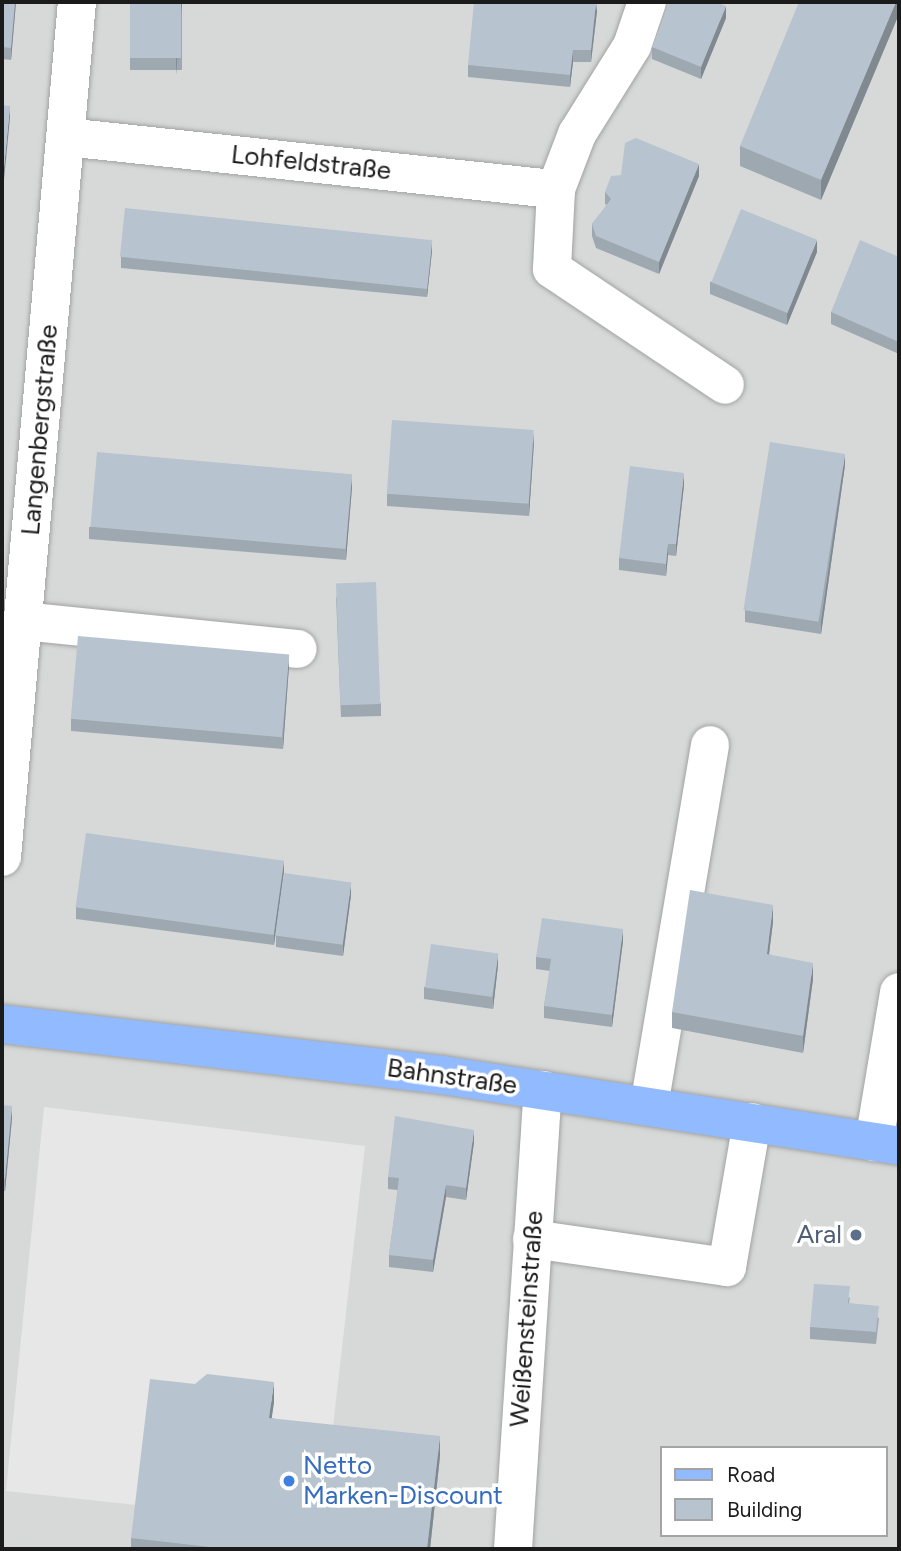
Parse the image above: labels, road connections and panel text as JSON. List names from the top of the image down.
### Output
{
  "streets": {
    "main road": ["Bahnstraße"],
    "street": ["Lohfeldstraße", "Langenbergstraße", "Weißensteinstraße"]
  },
  "crossings": [
    ["Lohfeldstraße", "Langenbergstraße"],
    ["Bahnstraße", "Weißensteinstraße"]
  ],
  "places": ["Aral", "Netto Marken-Discount"],
  "legend": ["Road", "Building"]
}
